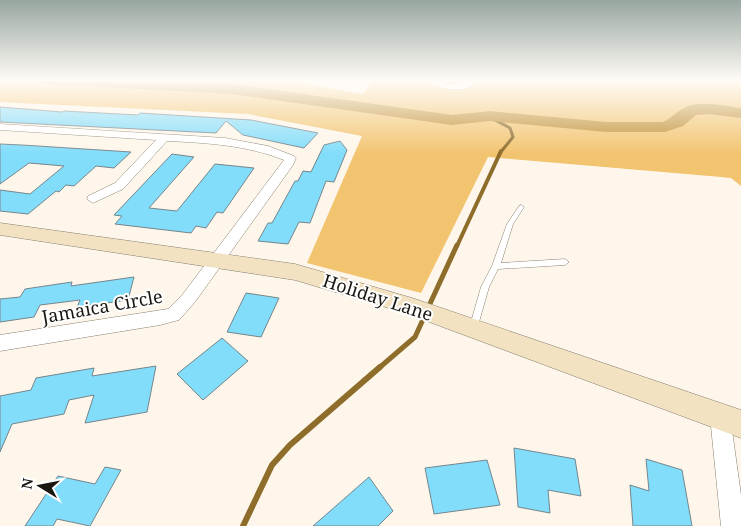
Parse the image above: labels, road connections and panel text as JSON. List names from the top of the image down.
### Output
{
  "streets": {
    "street": ["Holiday Lane", "Jamaica Circle"]
  },
  "crossings": [
    ["Holiday Lane", "Jamaica Circle"]
  ],
  "north": "left"
}
